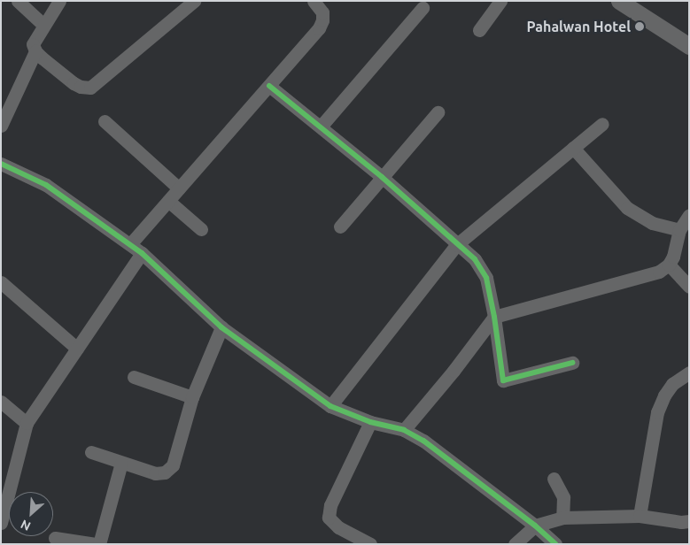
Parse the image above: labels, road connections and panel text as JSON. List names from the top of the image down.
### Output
{
  "places": ["Pahalwan Hotel"],
  "north": "bottom left"
}
